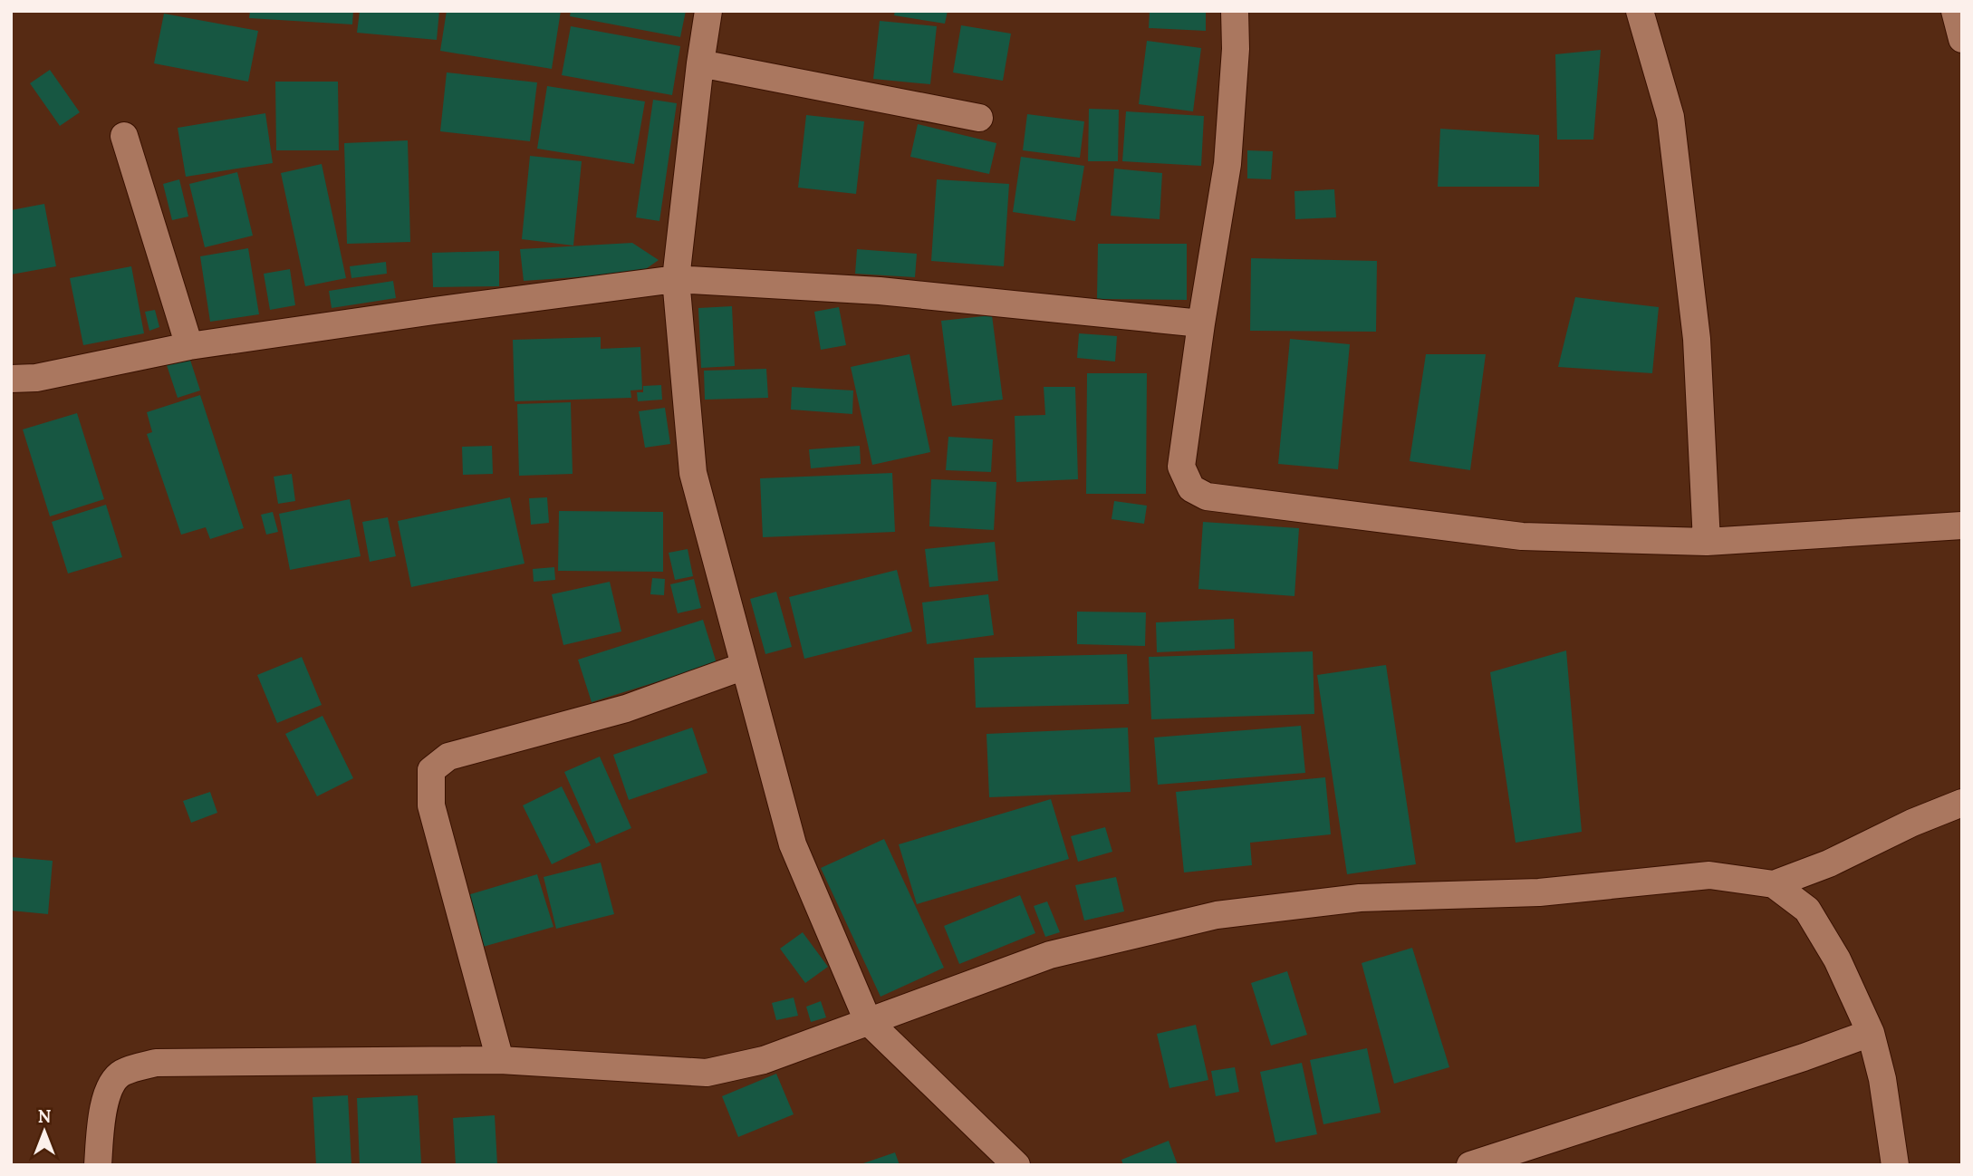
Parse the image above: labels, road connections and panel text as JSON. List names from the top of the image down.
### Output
{
  "north": "top"
}
